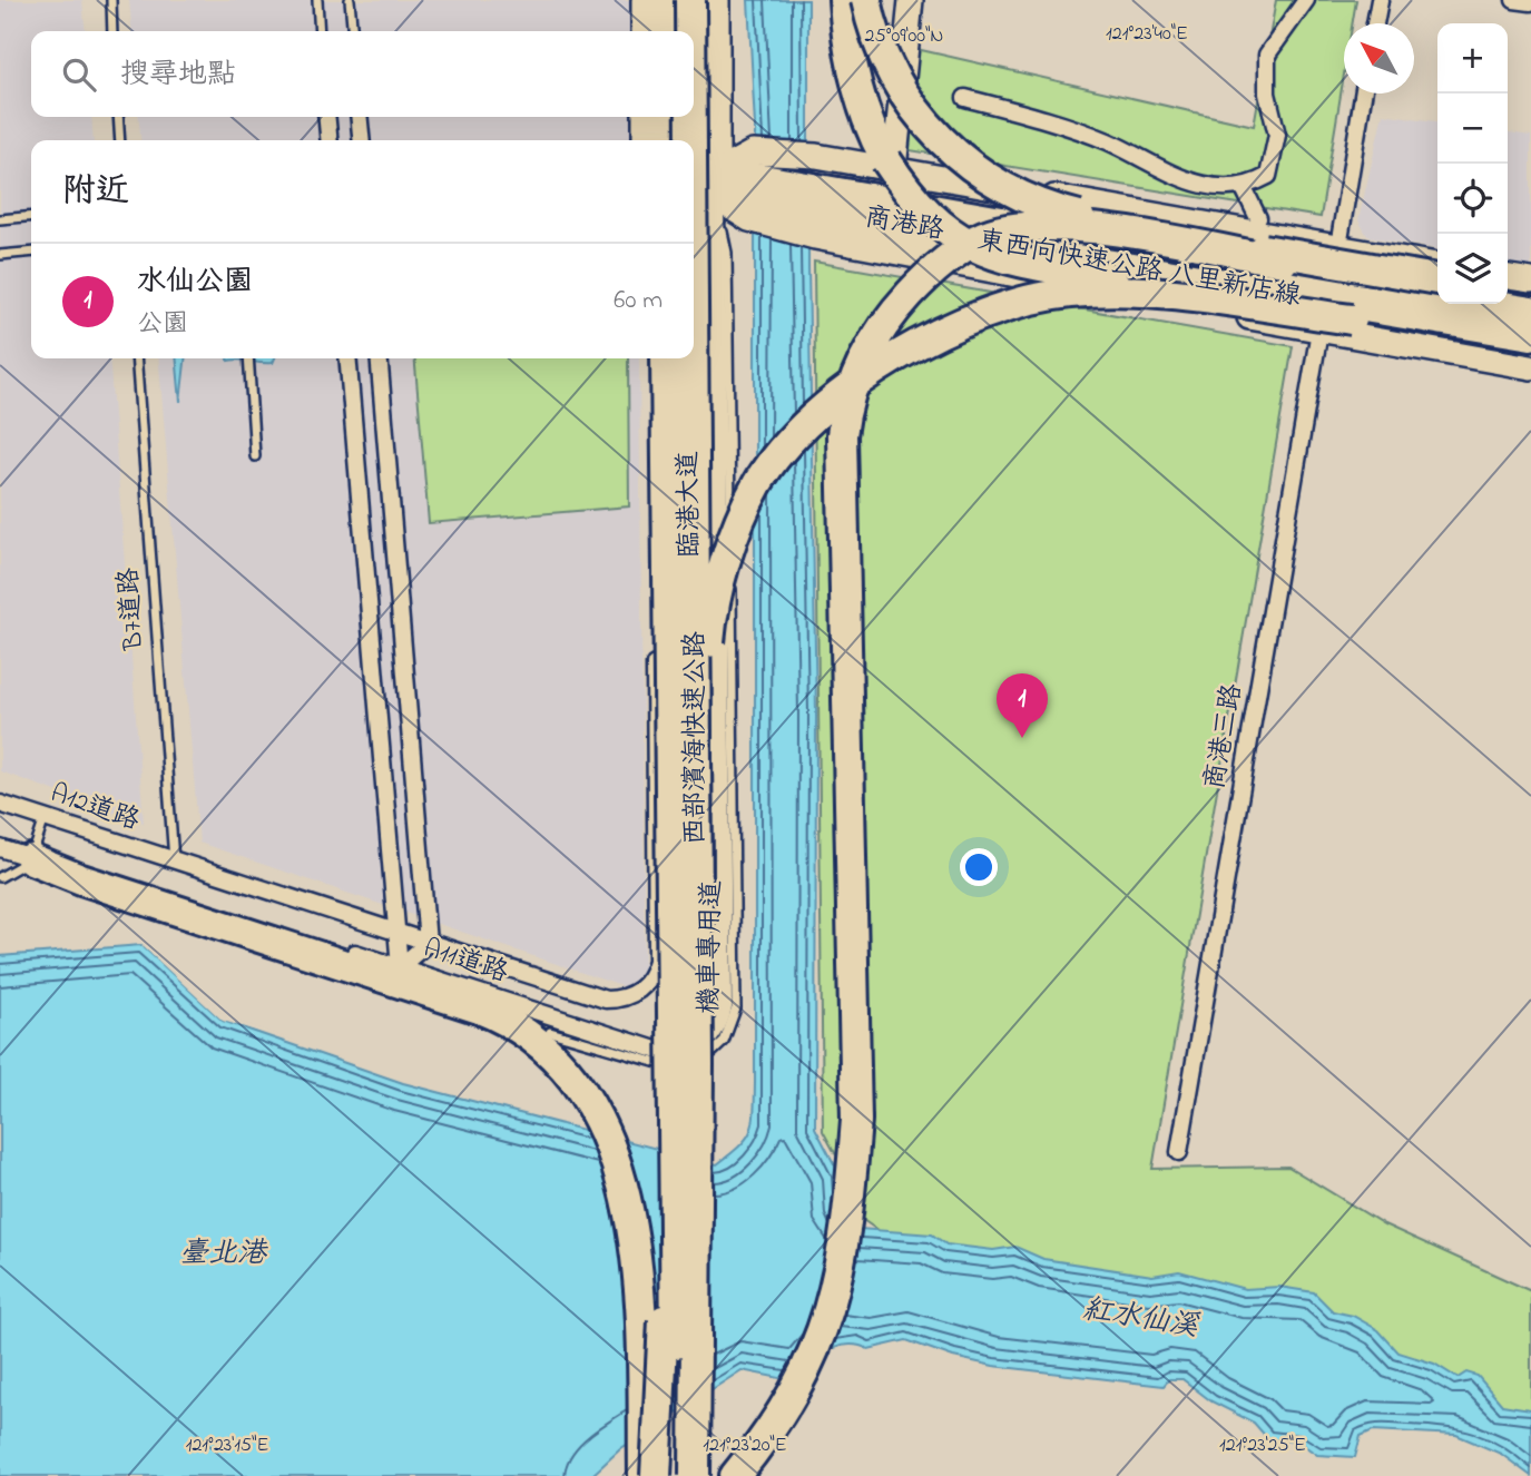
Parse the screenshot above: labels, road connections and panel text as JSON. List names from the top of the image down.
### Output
{
  "streets": {
    "highway": ["東西向快速公路 八里新店線", "西部濱海快速公路"],
    "street": [
      "商港路",
      "臨港大道",
      "商港三路",
      "A12道路",
      "A11道路"
    ],
    "lane": ["B7道路", "機車專用道"]
  },
  "crossings": [
    ["商港路", "東西向快速公路 八里新店線"],
    ["商港路", "商港三路"],
    ["東西向快速公路 八里新店線", "臨港大道"],
    ["東西向快速公路 八里新店線", "機車專用道"],
    ["臨港大道", "機車專用道"],
    ["臨港大道", "A11道路"],
    ["B7道路", "A12道路"],
    ["B7道路", "A11道路"],
    ["A12道路", "A11道路"]
  ],
  "water": ["臺北港", "紅水仙溪"],
  "north": "top left",
  "page": {
    "map_buttons": ["+", "−"],
    "search": "搜尋地點",
    "heading": "附近",
    "list": [
      {
        "mark": "1",
        "name": "水仙公園",
        "note": "公園",
        "value": "60 m"
      }
    ],
    "pins": "1"
  },
  "coordinates": [
    "121°23'40\"E",
    "25°09'00\"N",
    "121°23'15\"E",
    "121°23'20\"E",
    "121°23'25\"E"
  ]
}
